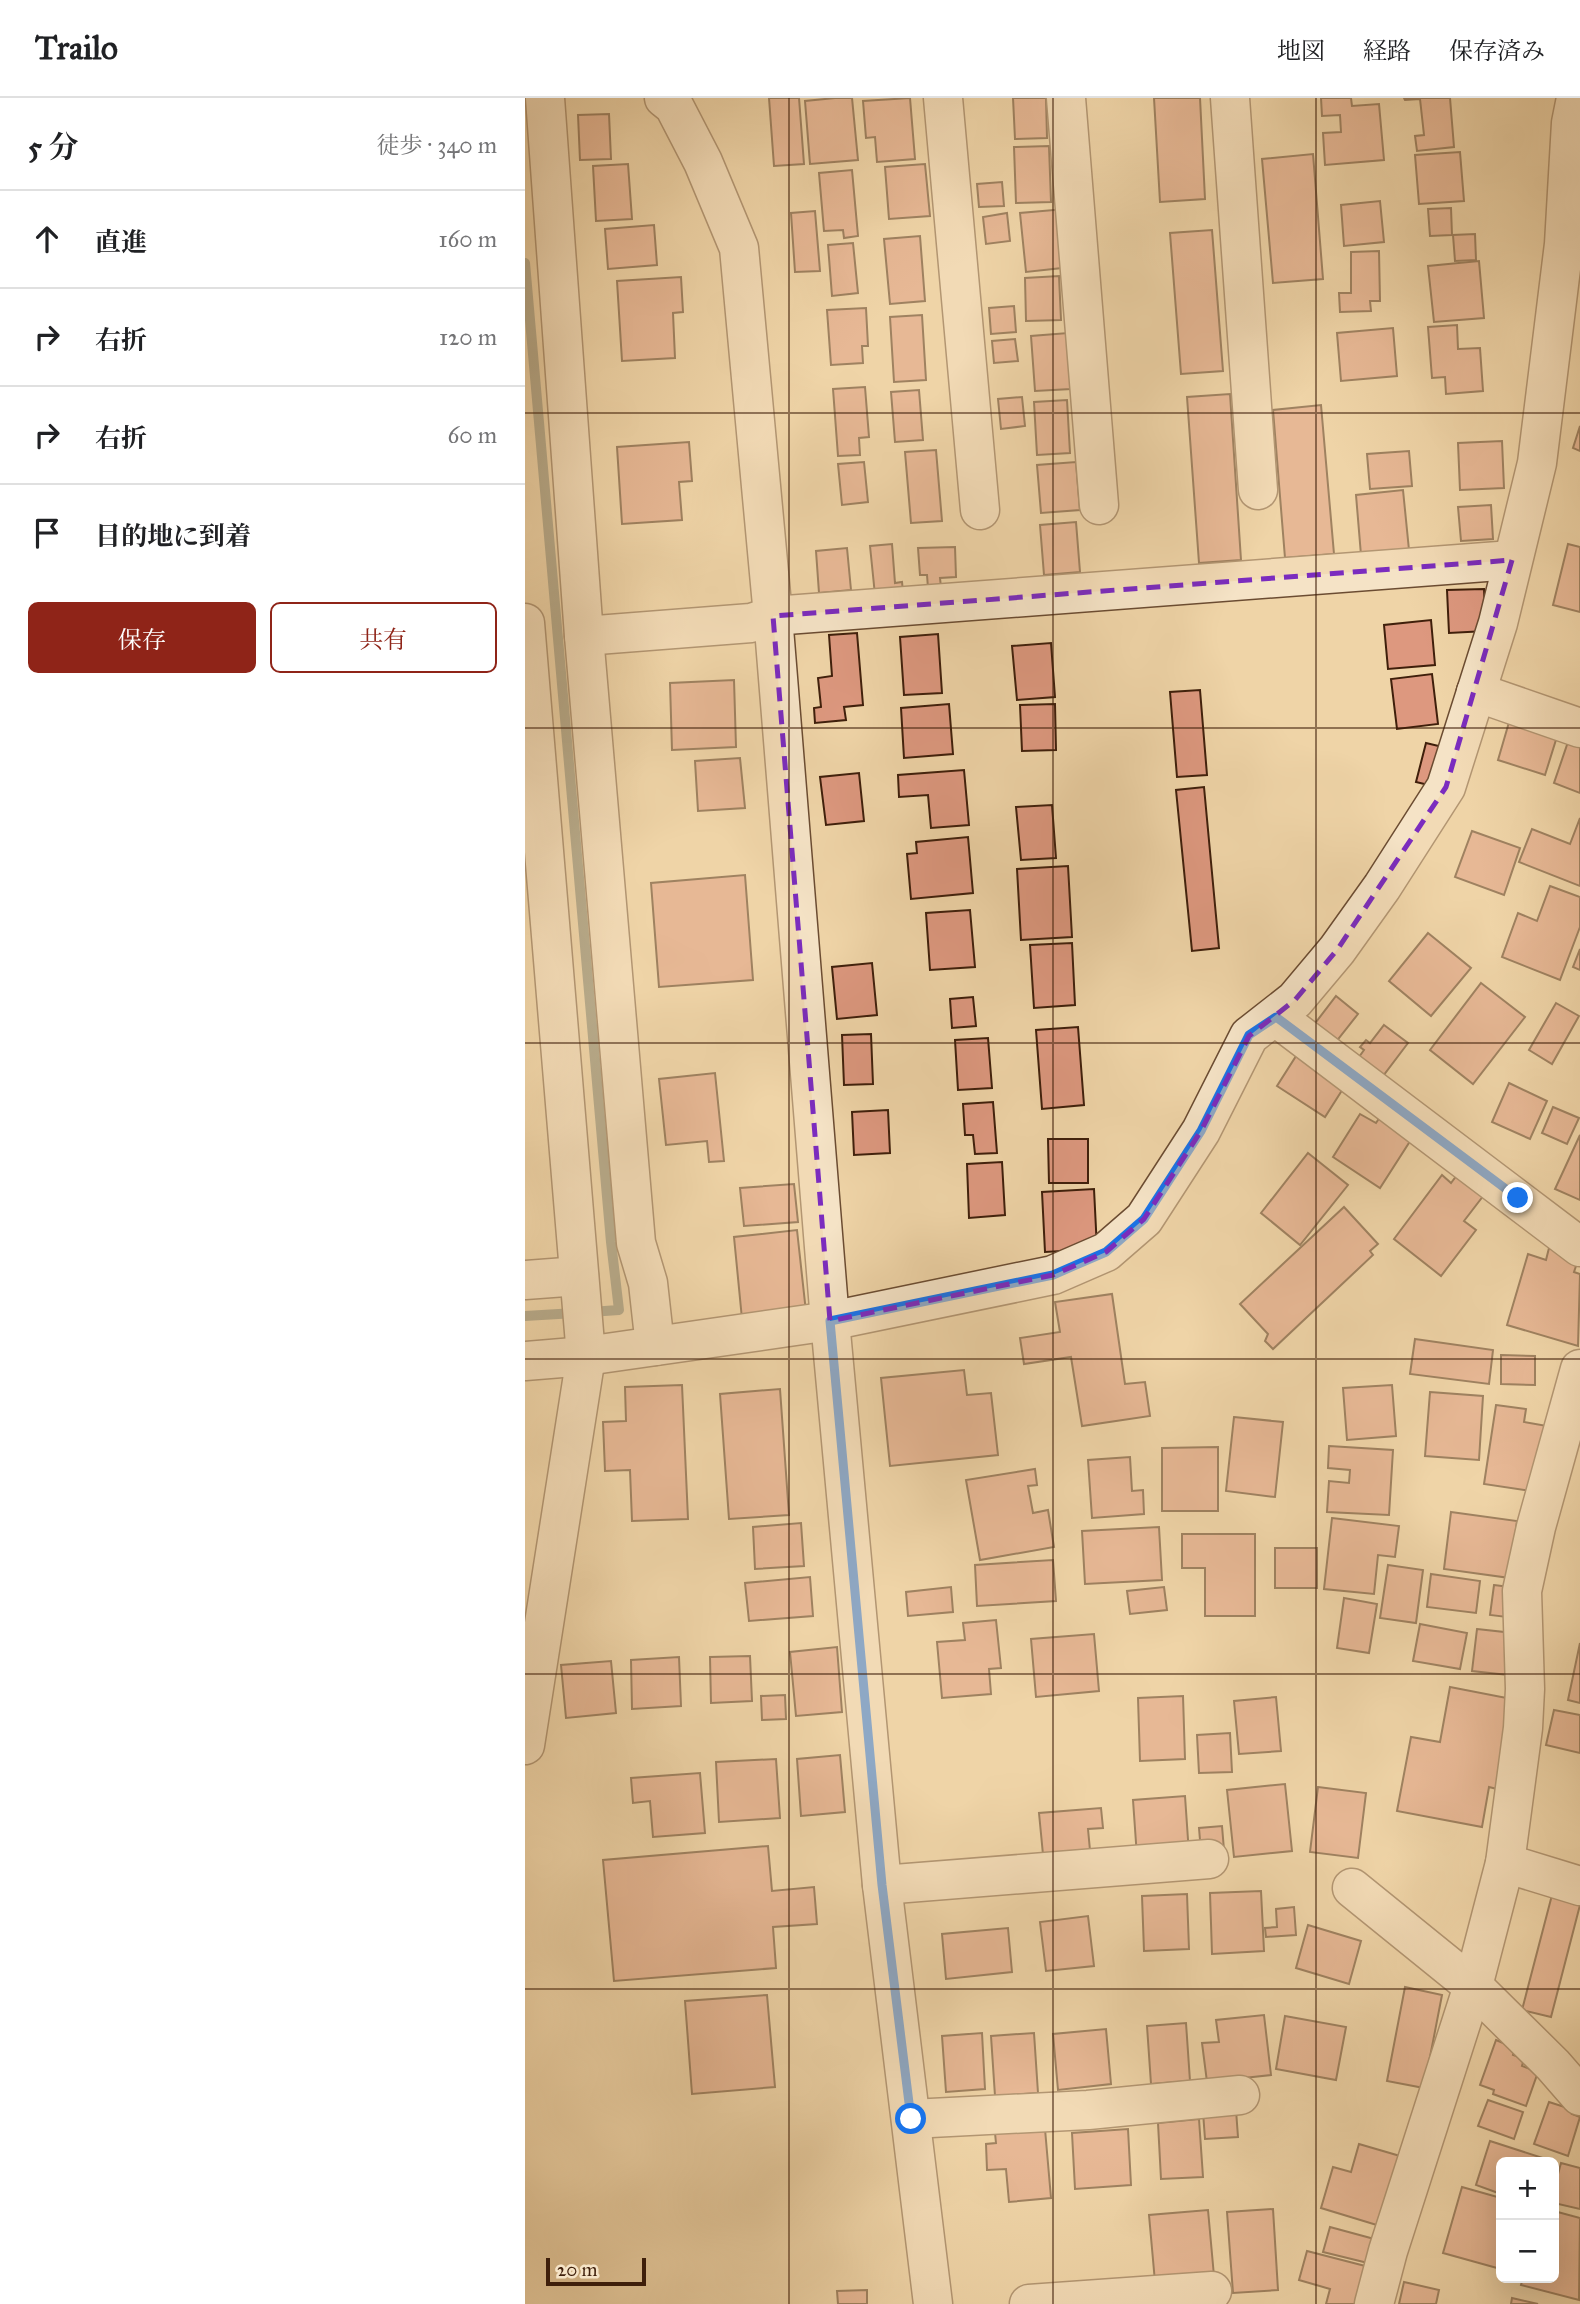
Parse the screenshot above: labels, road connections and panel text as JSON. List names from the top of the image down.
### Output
{
  "scale_bar": "20 m",
  "page": {
    "header": "Trailo",
    "nav": ["地図", "経路", "保存済み"],
    "heading": ["5 分", "徒歩 · 340 m"],
    "list": [
      ["直進", "160 m"],
      ["右折", "120 m"],
      ["右折", "60 m"],
      "目的地に到着"
    ],
    "buttons": ["保存", "共有"],
    "map_buttons": ["+", "−"],
    "scale": "20 m"
  }
}
